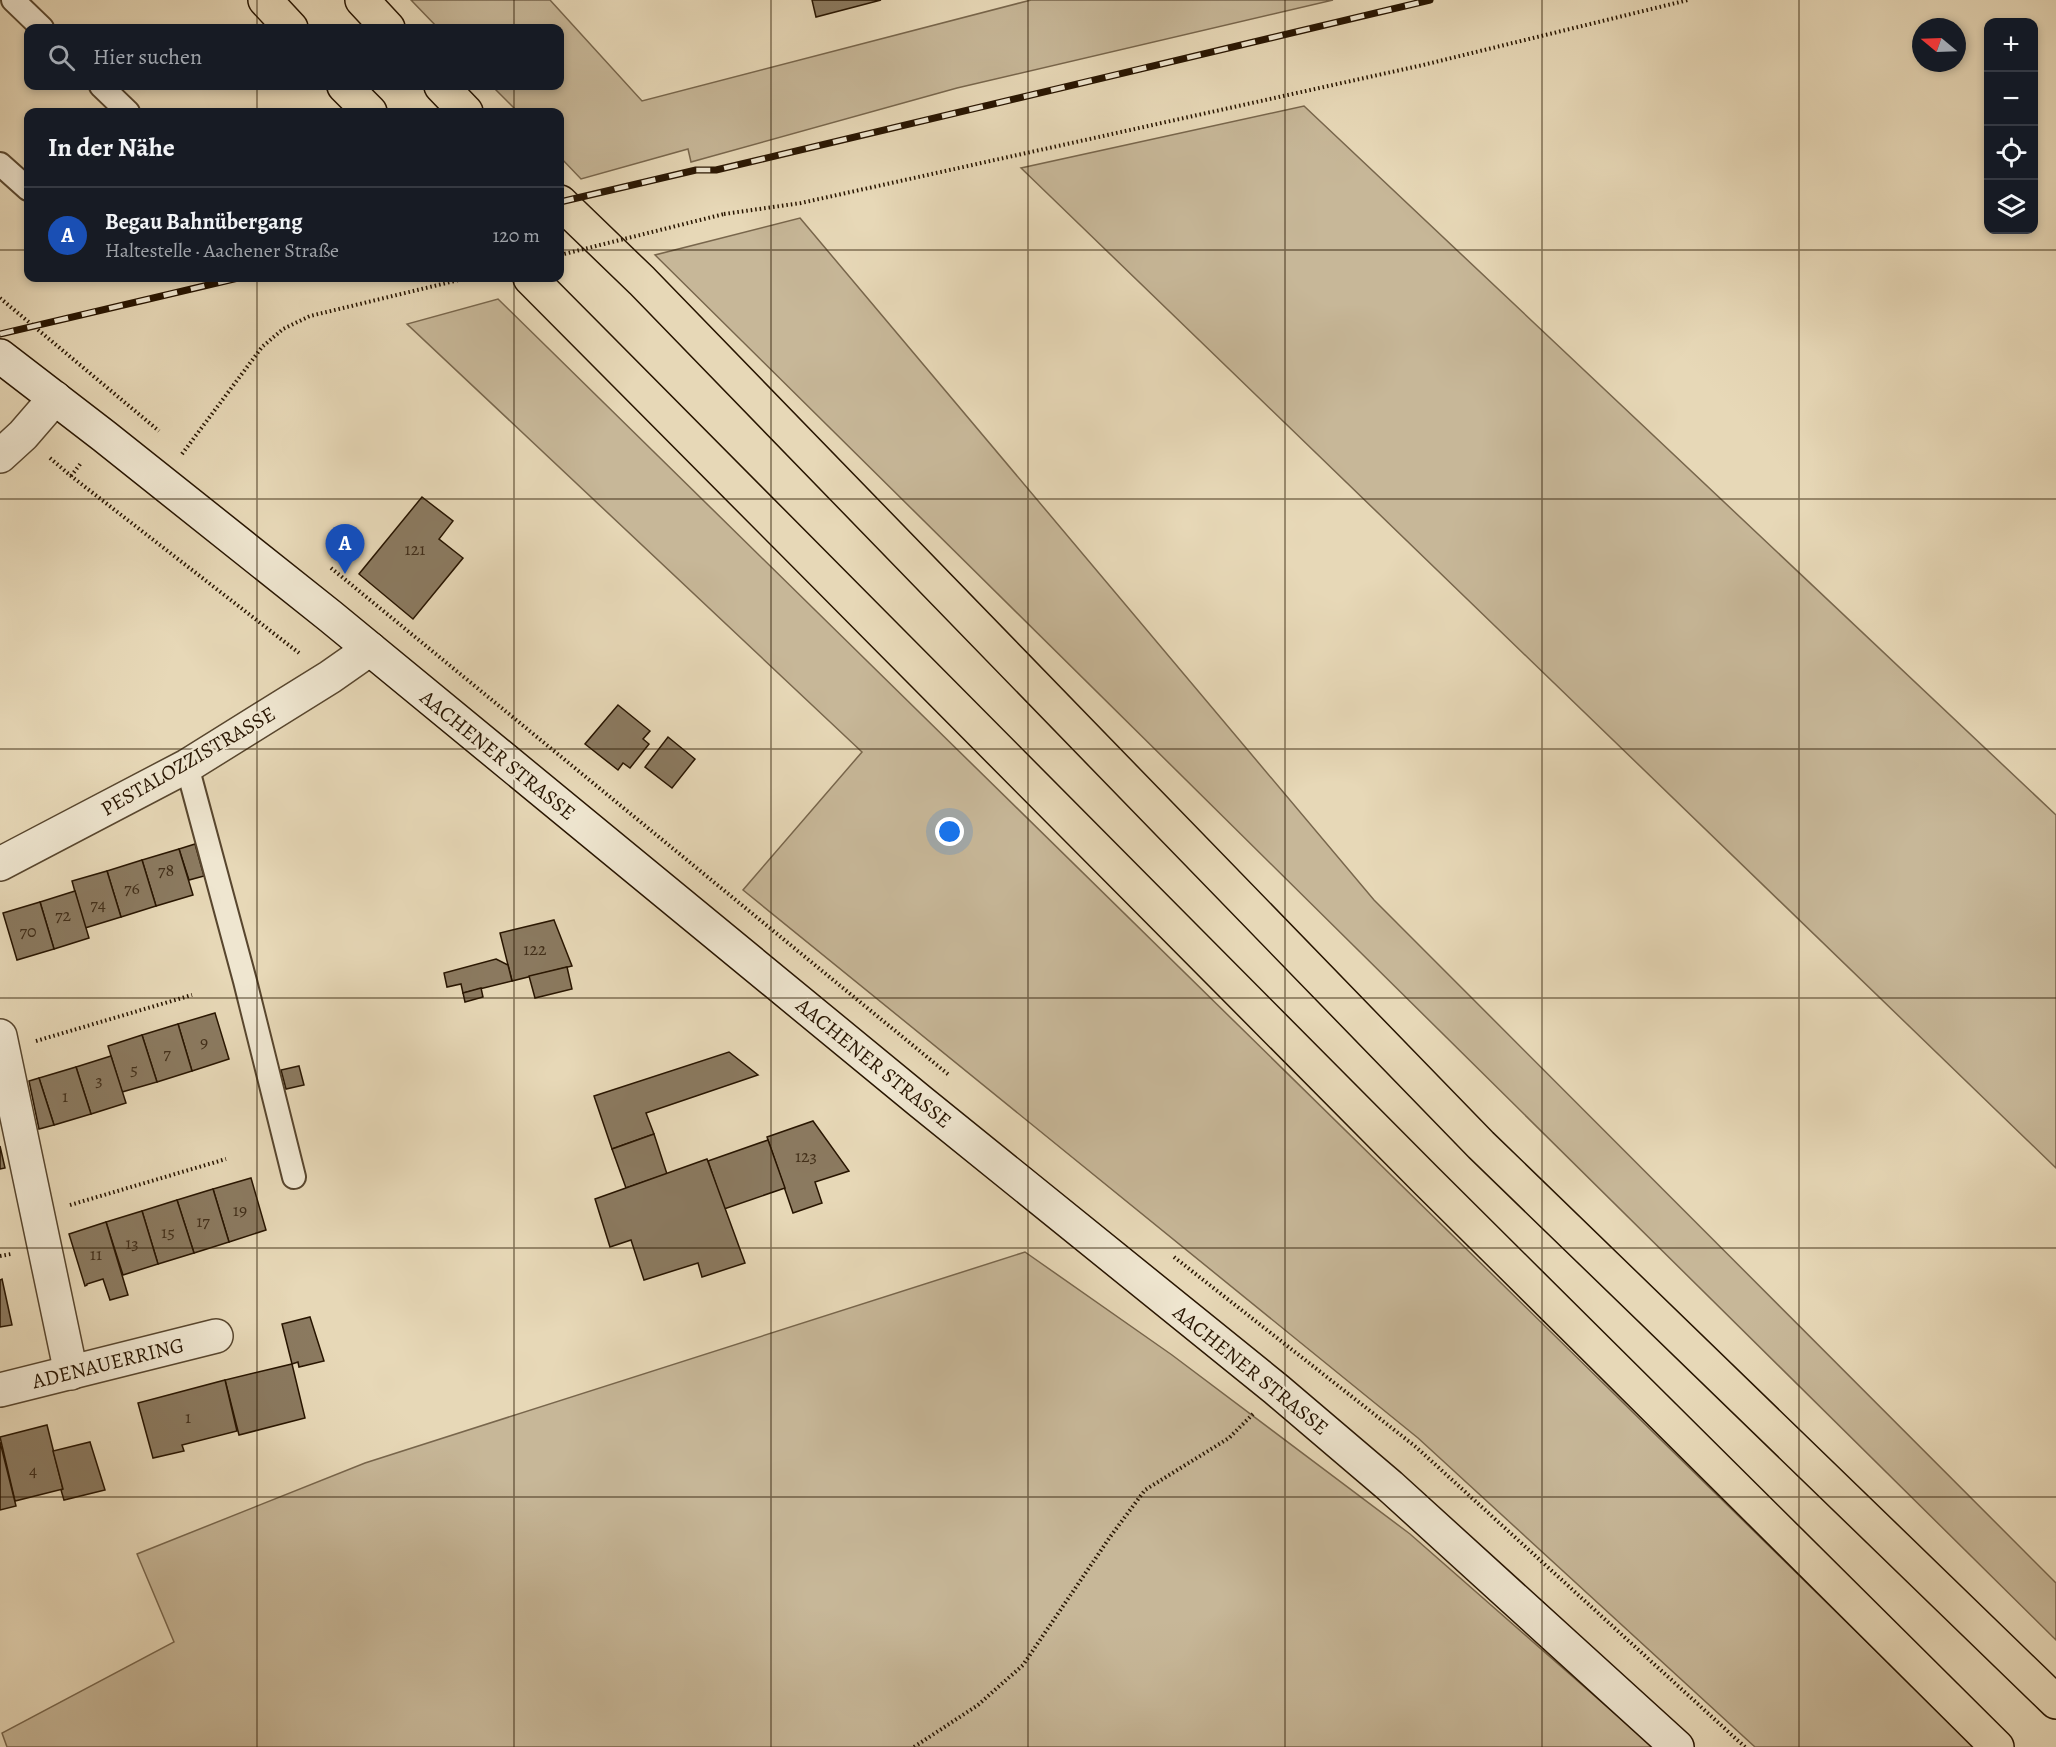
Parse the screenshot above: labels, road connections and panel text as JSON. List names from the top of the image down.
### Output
{
  "streets": {
    "main road": ["AACHENER STRASSE", "PESTALOZZISTRASSE", "ADENAUERRING"]
  },
  "crossings": [
    ["AACHENER STRASSE", "PESTALOZZISTRASSE"]
  ],
  "house_numbers": [
    "121",
    "78",
    "76",
    "74",
    "72",
    "70",
    "122",
    "9",
    "7",
    "5",
    "3",
    "1",
    "123",
    "19",
    "17",
    "15",
    "13",
    "11",
    "1",
    "4"
  ],
  "north": "left",
  "page": {
    "map_buttons": ["+", "−"],
    "search": "Hier suchen",
    "heading": "In der Nähe",
    "list": [
      {
        "mark": "A",
        "name": "Begau Bahnübergang",
        "note": "Haltestelle · Aachener Straße",
        "value": "120 m"
      }
    ],
    "pins": "A"
  }
}
